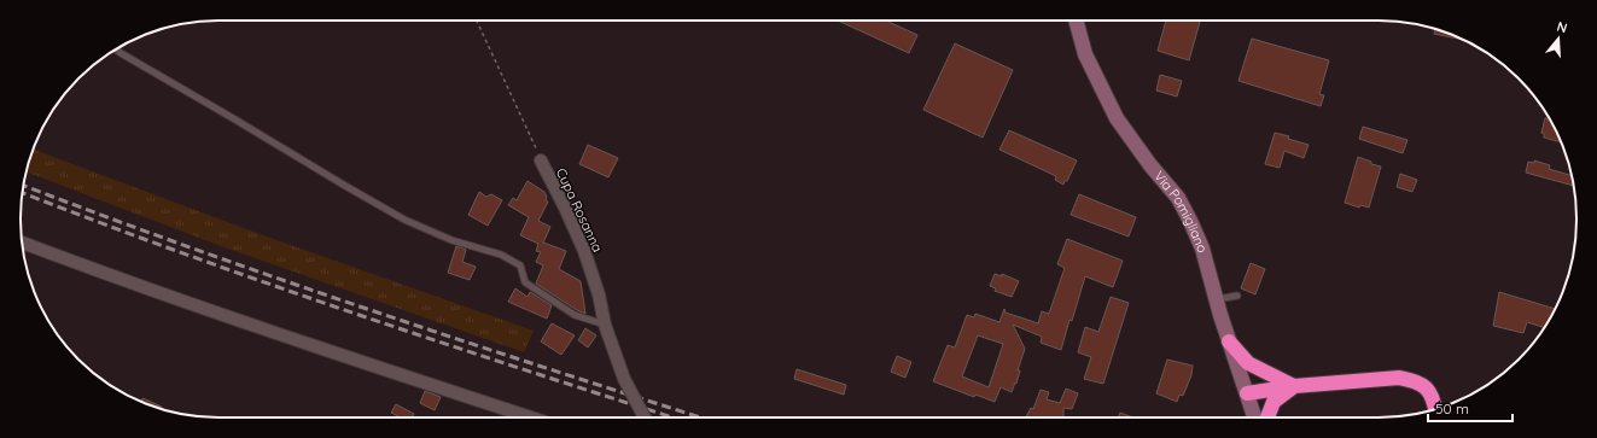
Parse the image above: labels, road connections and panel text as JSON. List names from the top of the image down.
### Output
{
  "streets": {
    "street": ["Cupa Rosanna", "Via Pomigliano"]
  },
  "scale_bar": "50 m",
  "north": "top"
}
